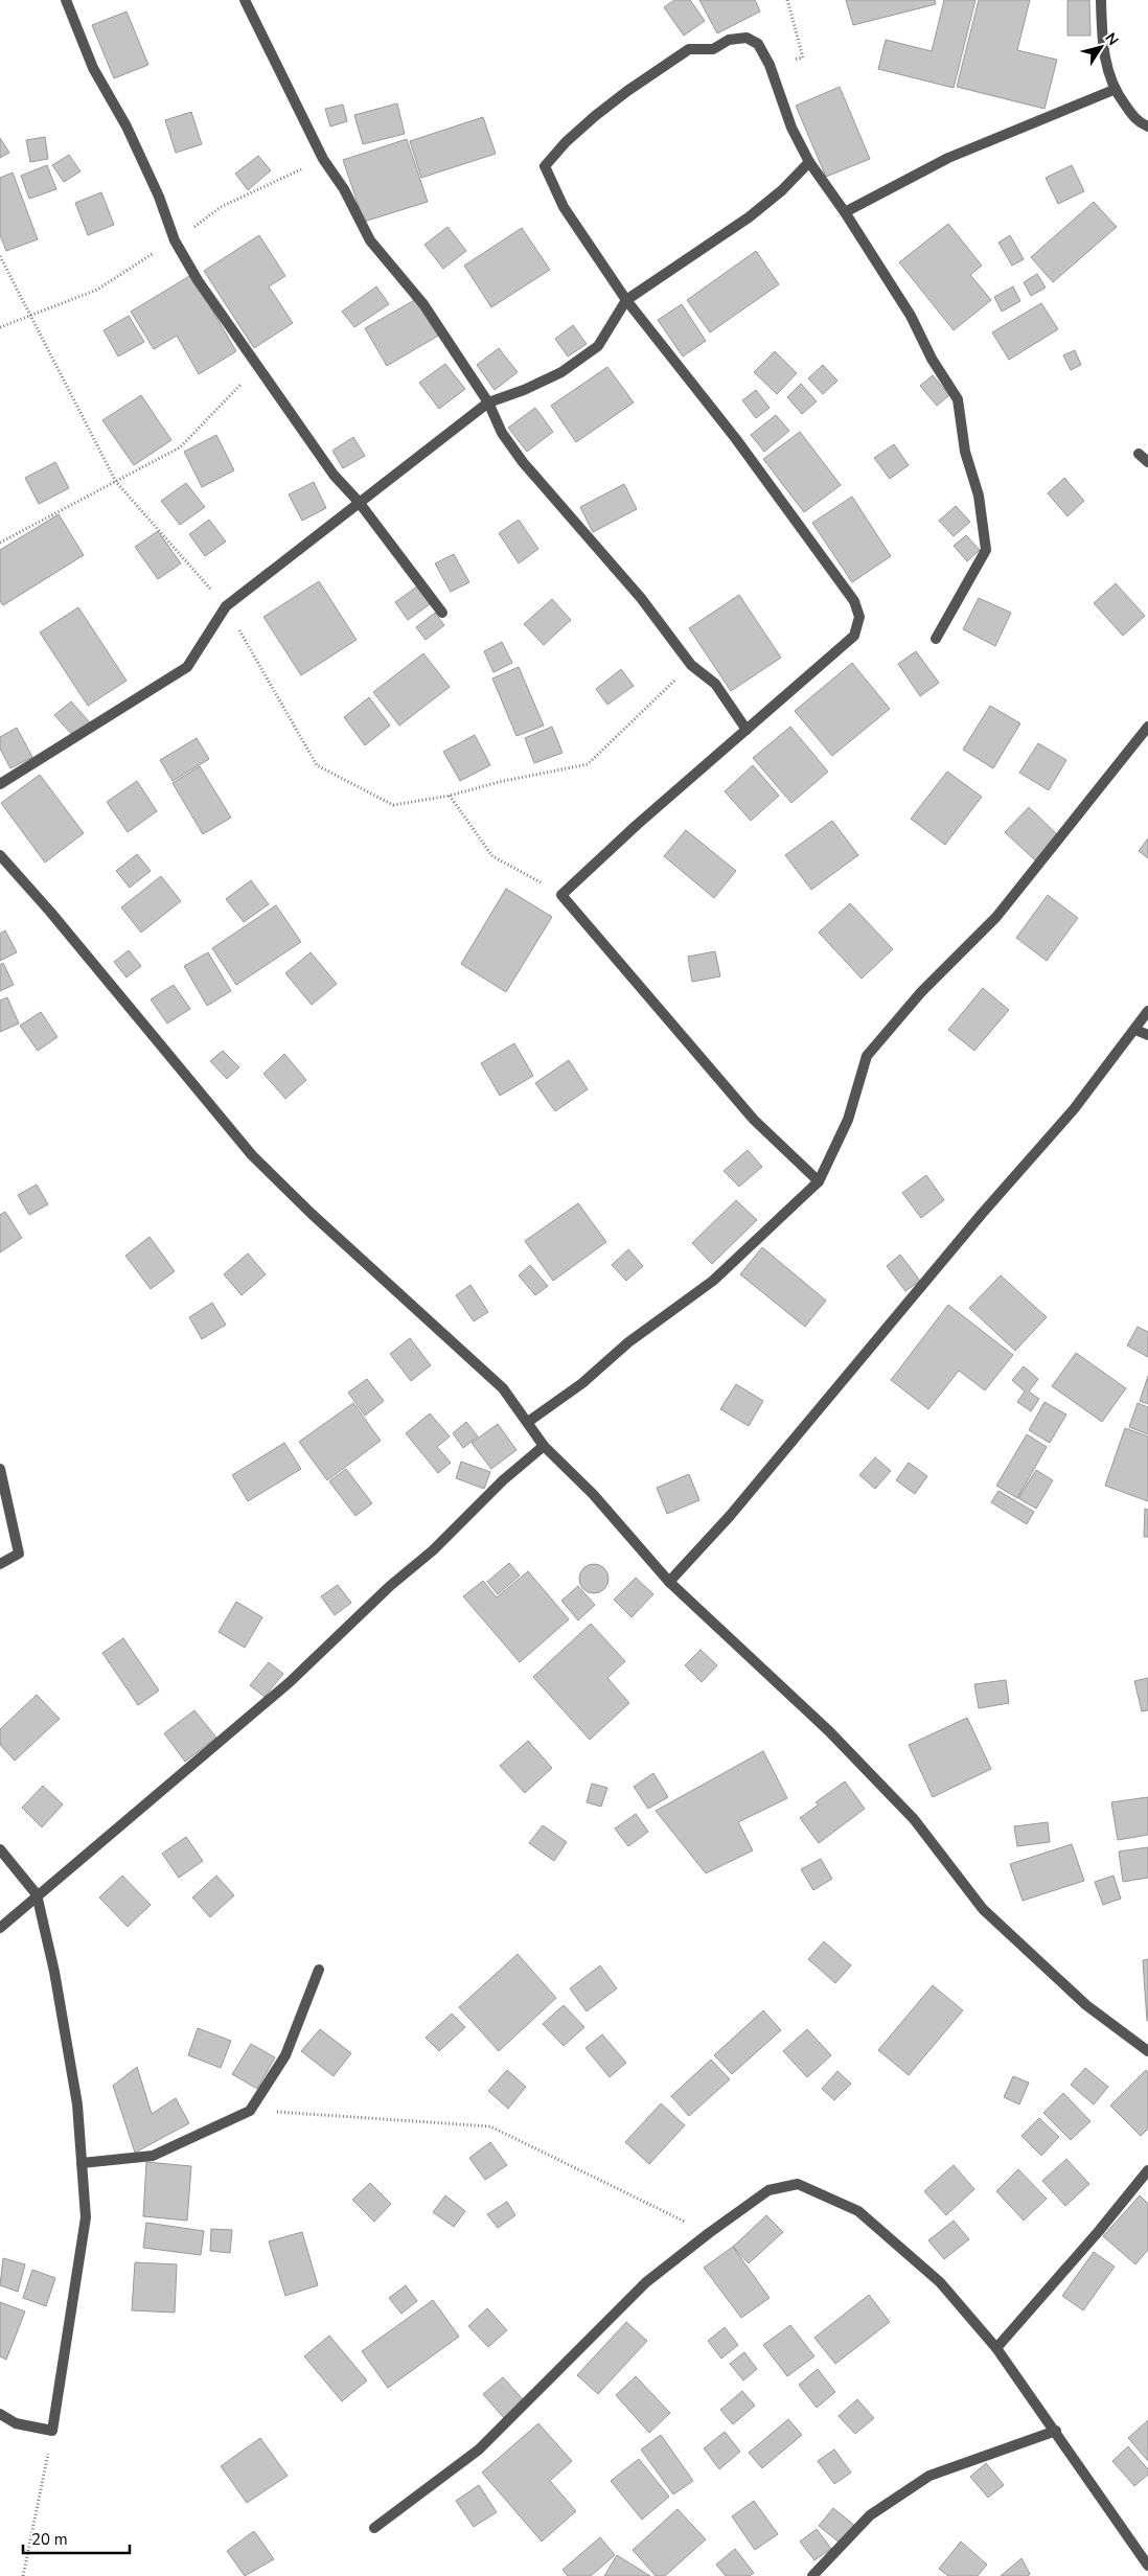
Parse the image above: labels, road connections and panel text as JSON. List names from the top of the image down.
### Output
{
  "scale_bar": "20 m",
  "north": "top right"
}
